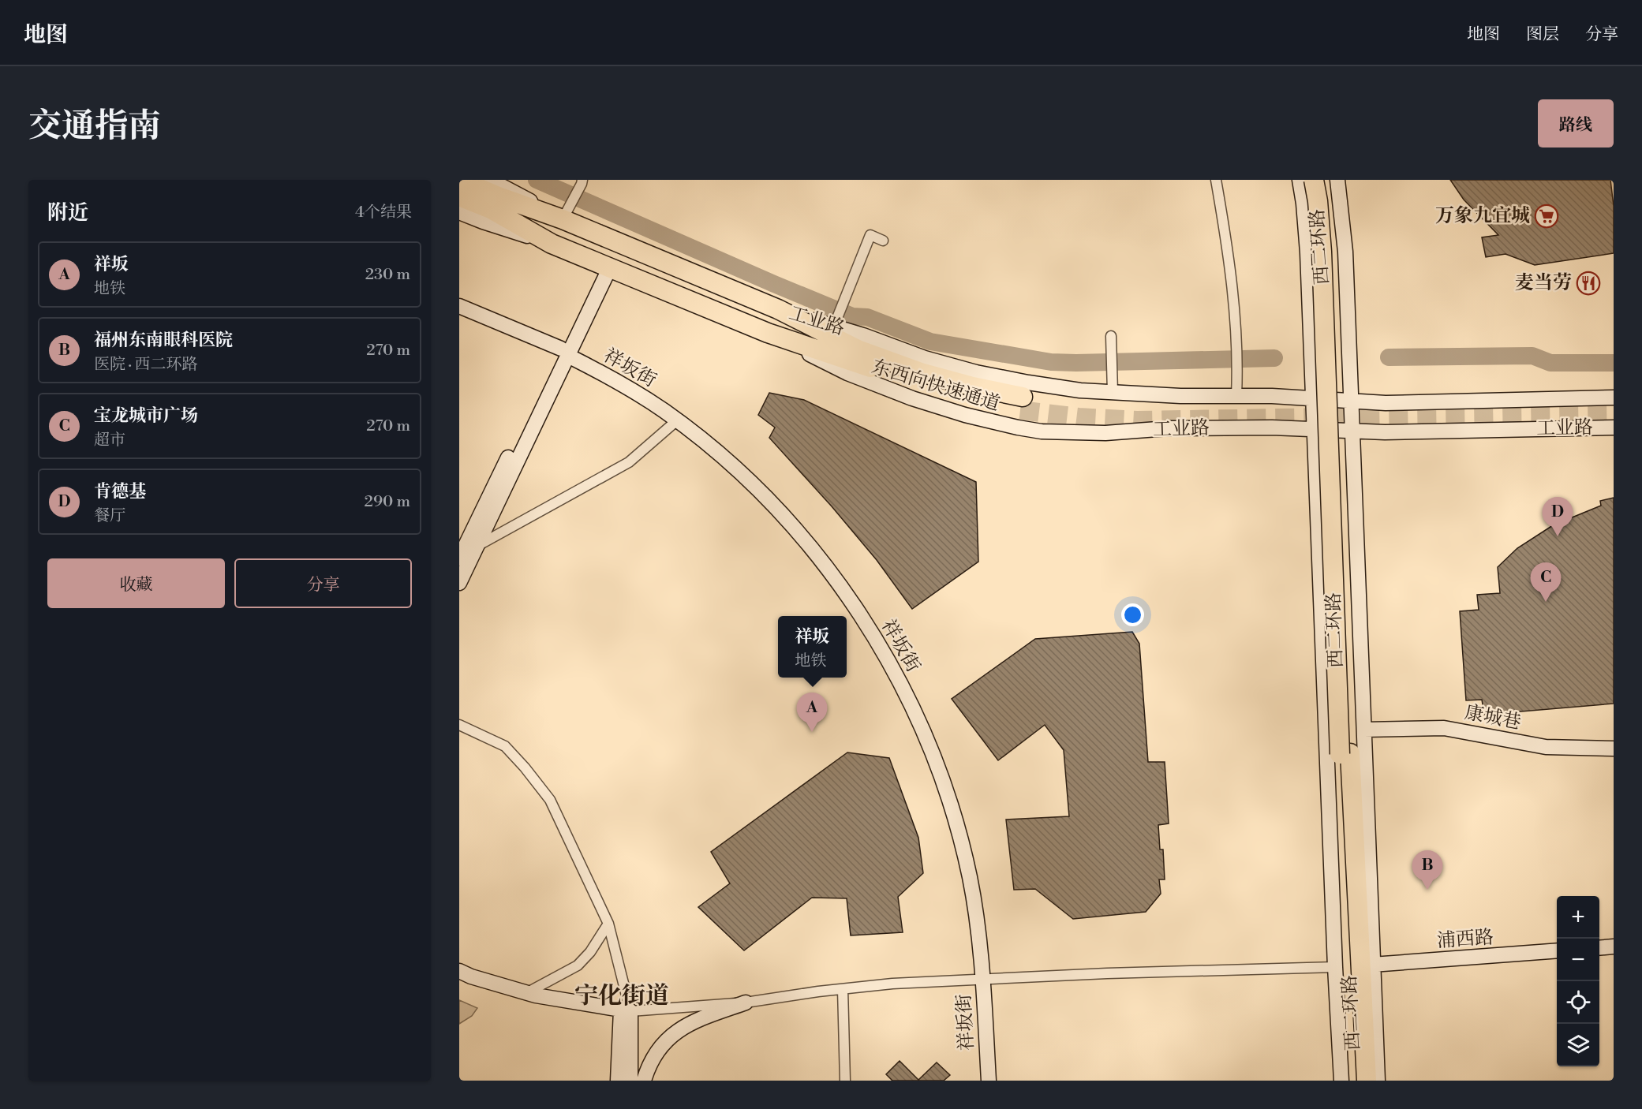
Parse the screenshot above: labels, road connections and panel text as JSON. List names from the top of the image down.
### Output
{
  "streets": {
    "highway": ["西二环路", "工业路", "东西向快速通道"],
    "main road": ["祥坂街", "康城巷", "浦西路"]
  },
  "crossings": [
    ["工业路", "东西向快速通道"]
  ],
  "districts": ["宁化街道"],
  "places": {
    "supermarket": ["万象九宜城"],
    "restaurant": ["麦当劳"]
  },
  "page": {
    "header": "地图",
    "nav": ["地图", "图层", "分享"],
    "title": "交通指南",
    "buttons": [
      "路线",
      ["收藏", "分享"]
    ],
    "heading": ["附近", "4个结果"],
    "list": [
      {
        "mark": "A",
        "name": "祥坂",
        "note": "地铁",
        "value": "230 m"
      },
      {
        "mark": "B",
        "name": "福州东南眼科医院",
        "note": "医院 · 西二环路",
        "value": "270 m"
      },
      {
        "mark": "C",
        "name": "宝龙城市广场",
        "note": "超市",
        "value": "270 m"
      },
      {
        "mark": "D",
        "name": "肯德基",
        "note": "餐厅",
        "value": "290 m"
      }
    ],
    "pins": [
      "D",
      "C",
      "A",
      "B"
    ],
    "popup": ["祥坂", "地铁"],
    "map_buttons": ["+", "−"]
  }
}
